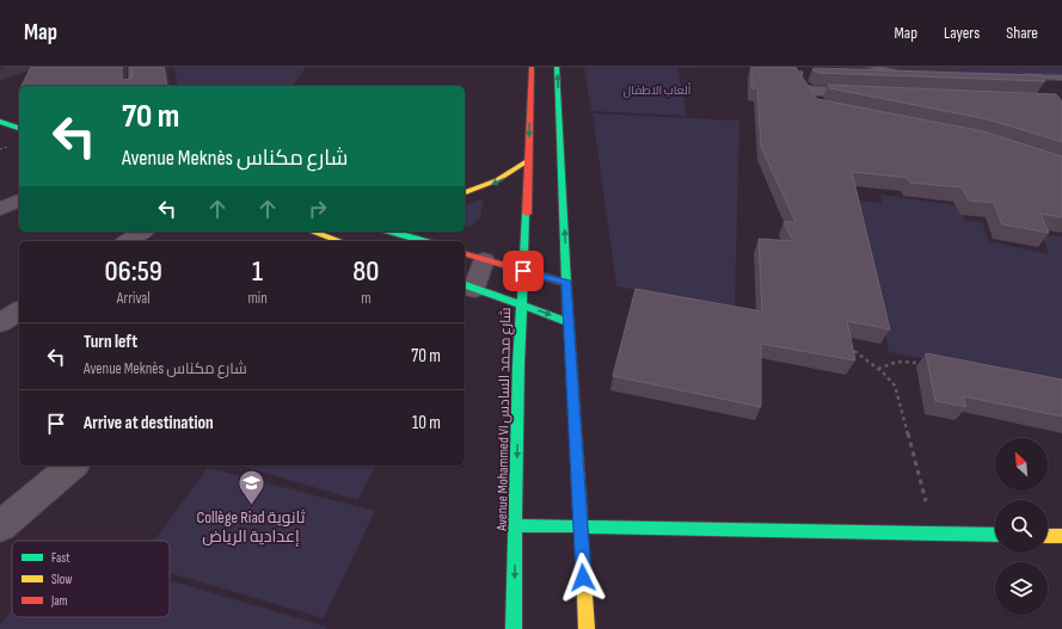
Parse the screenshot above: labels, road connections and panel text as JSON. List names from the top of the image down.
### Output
{
  "streets": {
    "main road": ["Avenue Mohammed VI شارع محمد السادس"]
  },
  "parks": ["ألعاب الاطفال"],
  "places": {
    "school or university": ["Collège Riad ثانوية إعدادية الرياض"]
  },
  "legend": ["Fast", "Slow", "Jam"],
  "north": "top left",
  "page": {
    "header": "Map",
    "nav": ["Map", "Layers", "Share"],
    "turn": ["70 m", "Avenue Meknès شارع مكناس"],
    "eta": [
      "06:59",
      "Arrival",
      "1",
      "min",
      "80",
      "m"
    ],
    "list": [
      {
        "name": "Turn left",
        "note": "Avenue Meknès شارع مكناس",
        "value": "70 m"
      },
      {
        "name": "Arrive at destination",
        "value": "10 m"
      }
    ]
  }
}
